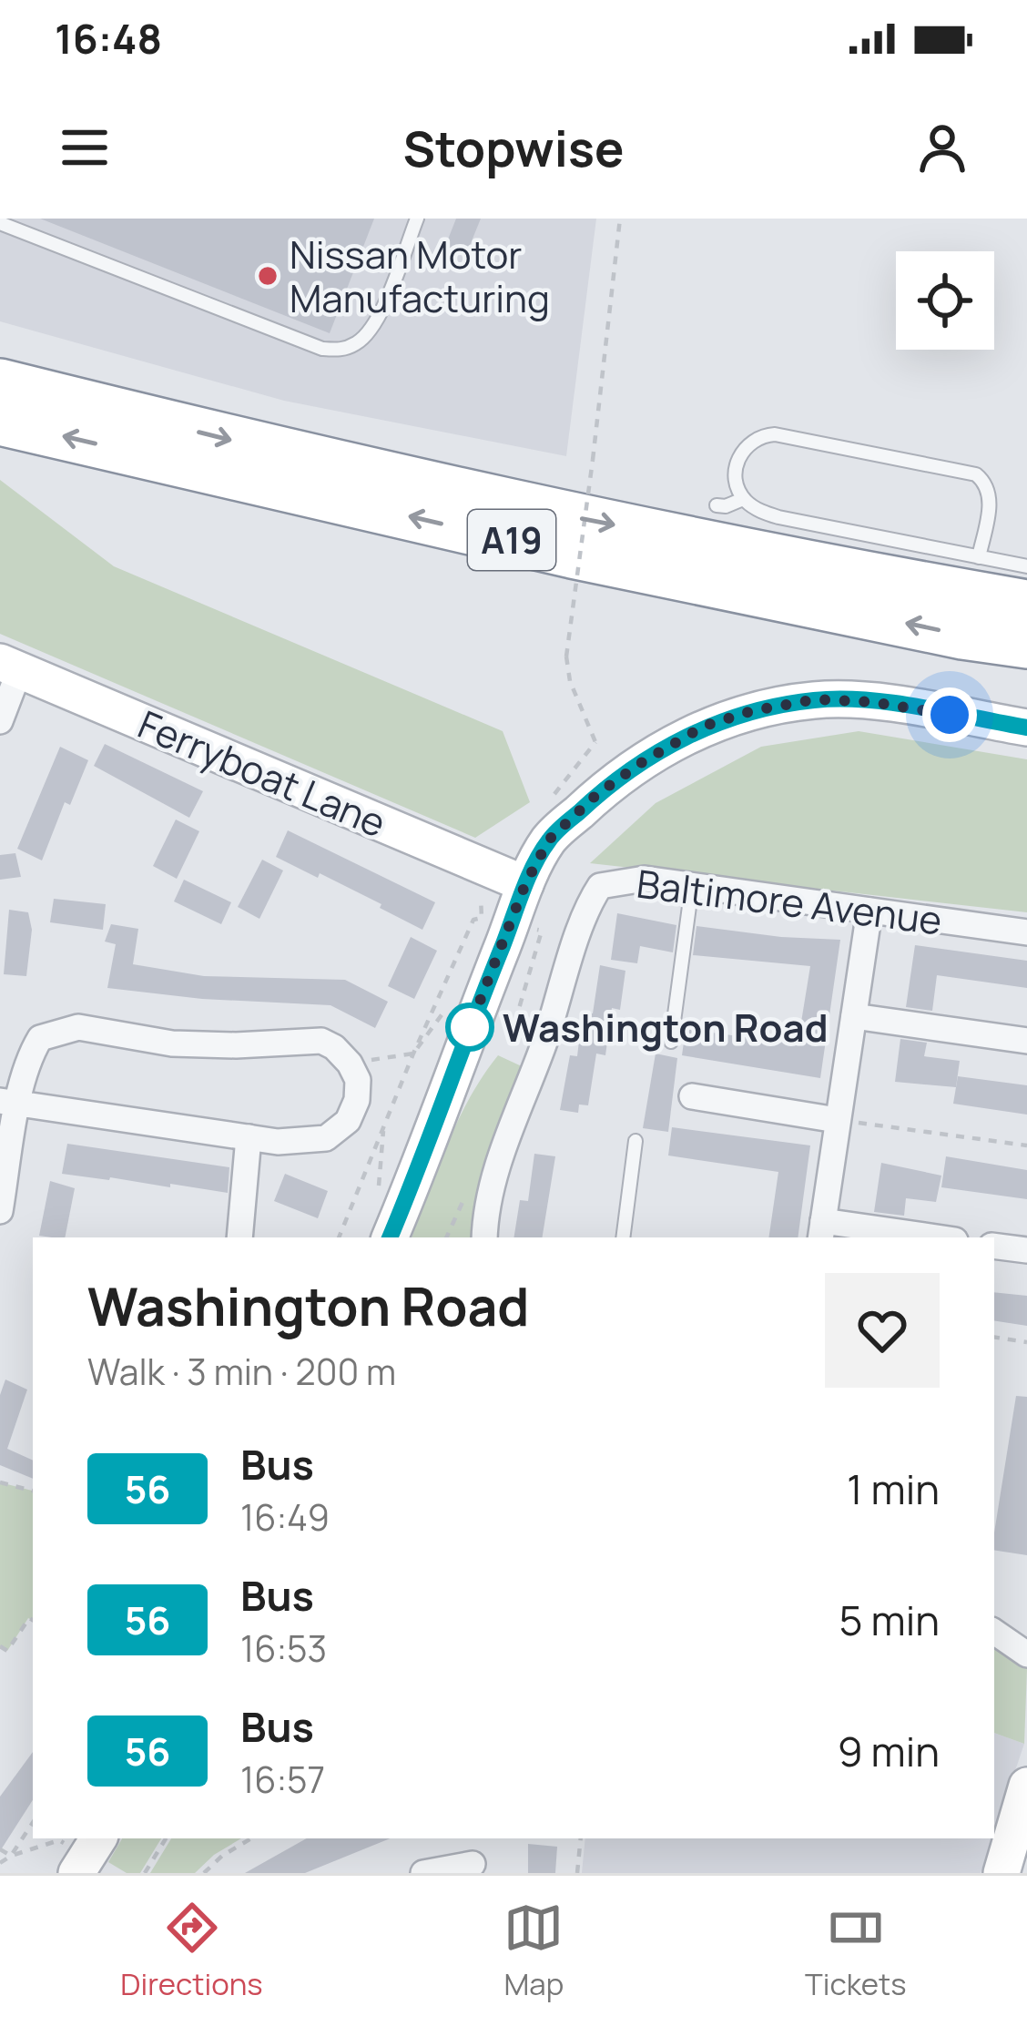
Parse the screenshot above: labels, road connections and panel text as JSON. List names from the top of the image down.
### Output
{
  "streets": {
    "highway": ["A19"],
    "street": ["Ferryboat Lane", "Baltimore Avenue"]
  },
  "places": ["Nissan Motor Manufacturing", "Washington Road"],
  "lines": ["bus line 56"],
  "page": {
    "status": "16:48",
    "header": "Stopwise",
    "heading": ["Washington Road", "Walk · 3 min · 200 m"],
    "list": [
      {
        "mark": "56",
        "name": "Bus",
        "note": "16:49",
        "value": "1 min"
      },
      {
        "mark": "56",
        "name": "Bus",
        "note": "16:53",
        "value": "5 min"
      },
      {
        "mark": "56",
        "name": "Bus",
        "note": "16:57",
        "value": "9 min"
      }
    ],
    "tabs": ["Directions", "Map", "Tickets"]
  }
}
